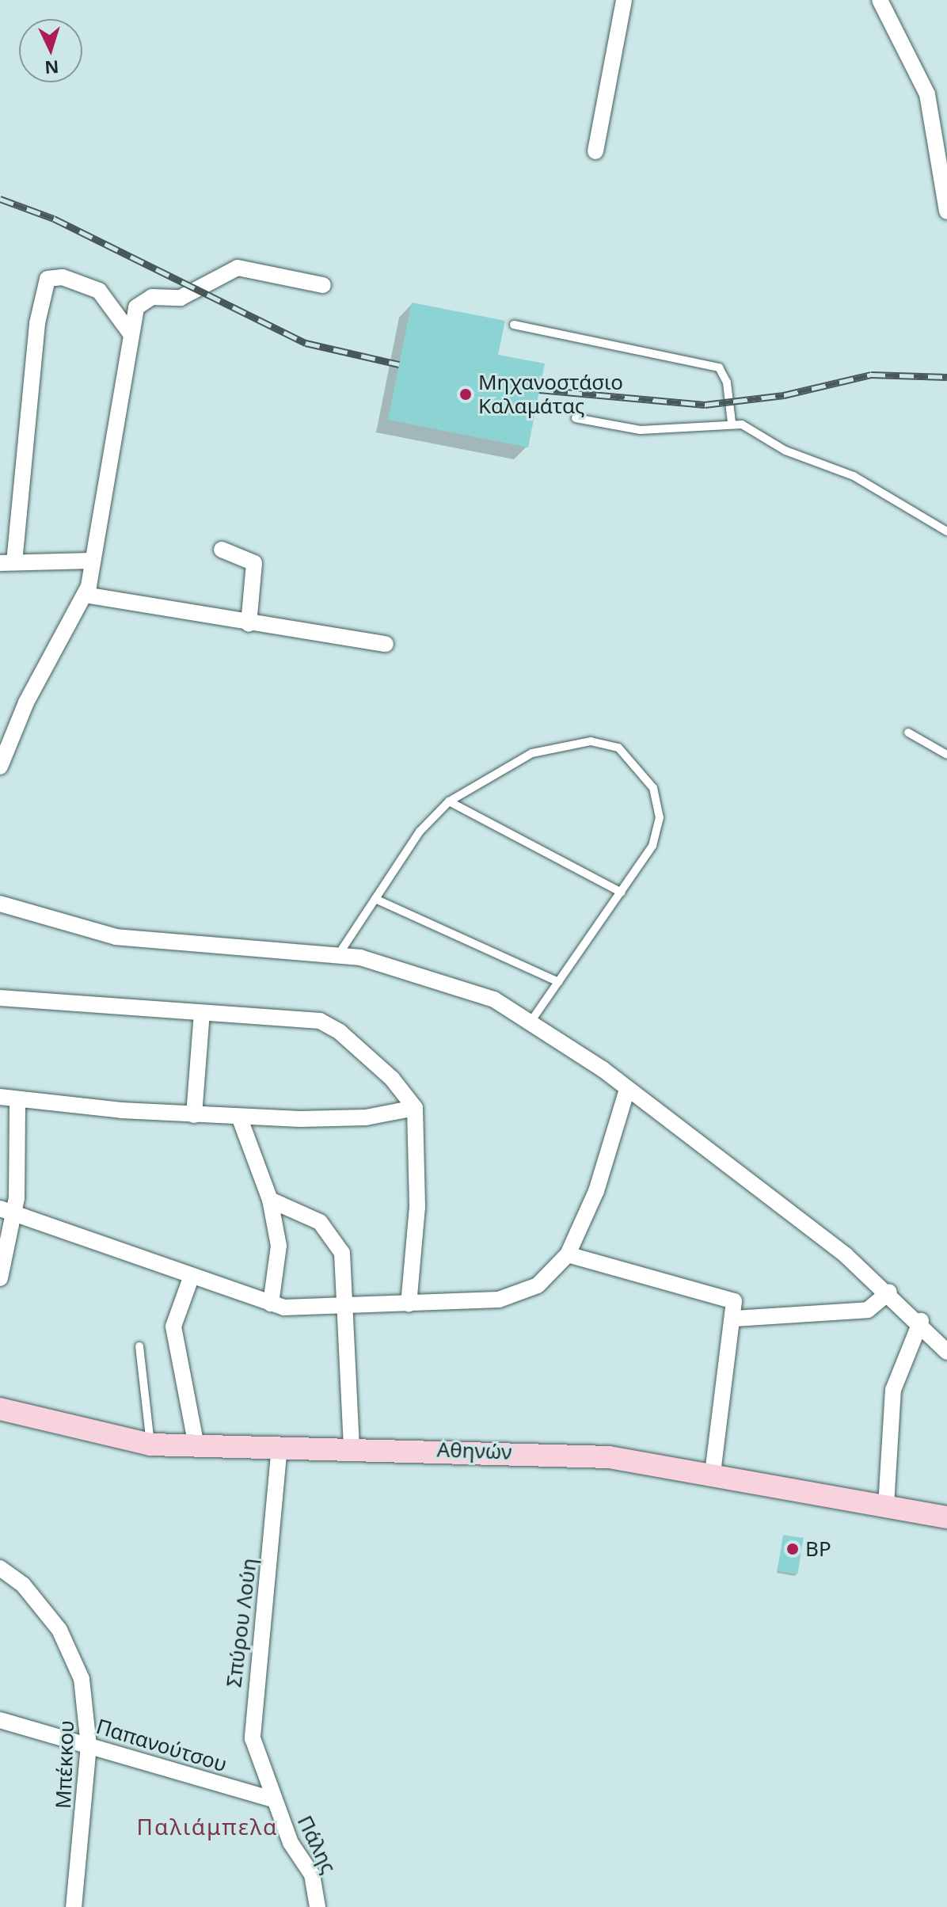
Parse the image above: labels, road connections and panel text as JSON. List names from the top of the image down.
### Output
{
  "streets": {
    "main road": ["Αθηνών"],
    "street": [
      "Σπύρου Λούη",
      "Παπανούτσου",
      "Μπέκκου",
      "Πάλης"
    ]
  },
  "crossings": [
    ["Αθηνών", "Σπύρου Λούη"],
    ["Σπύρου Λούη", "Παπανούτσου"],
    ["Σπύρου Λούη", "Πάλης"],
    ["Παπανούτσου", "Μπέκκου"],
    ["Παπανούτσου", "Πάλης"]
  ],
  "districts": ["Παλιάμπελα"],
  "places": ["Μηχανοστάσιο Καλαμάτας", "BP"],
  "north": "bottom"
}
